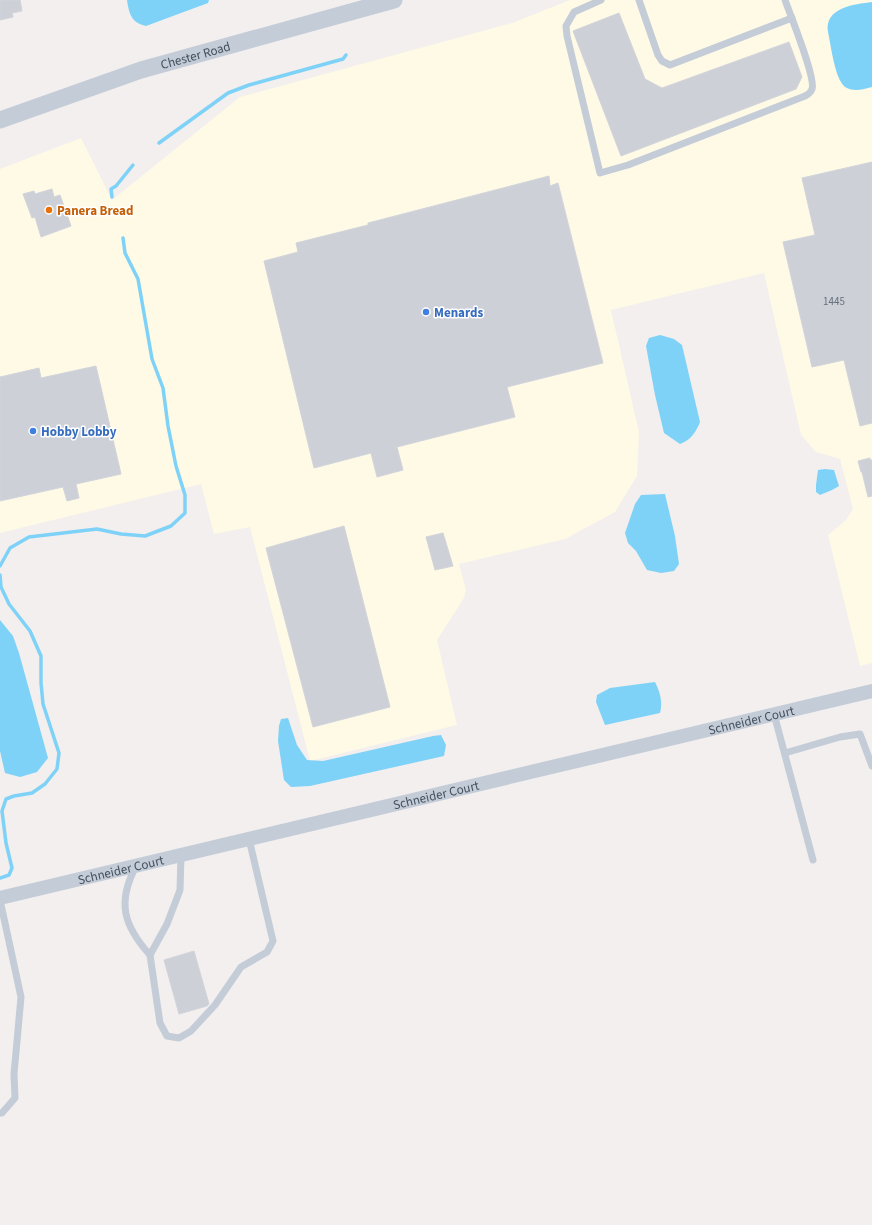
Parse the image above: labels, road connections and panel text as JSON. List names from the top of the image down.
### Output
{
  "streets": {
    "street": ["Chester Road", "Schneider Court"]
  },
  "places": ["Panera Bread", "Menards", "Hobby Lobby"],
  "house_numbers": ["1445"]
}
